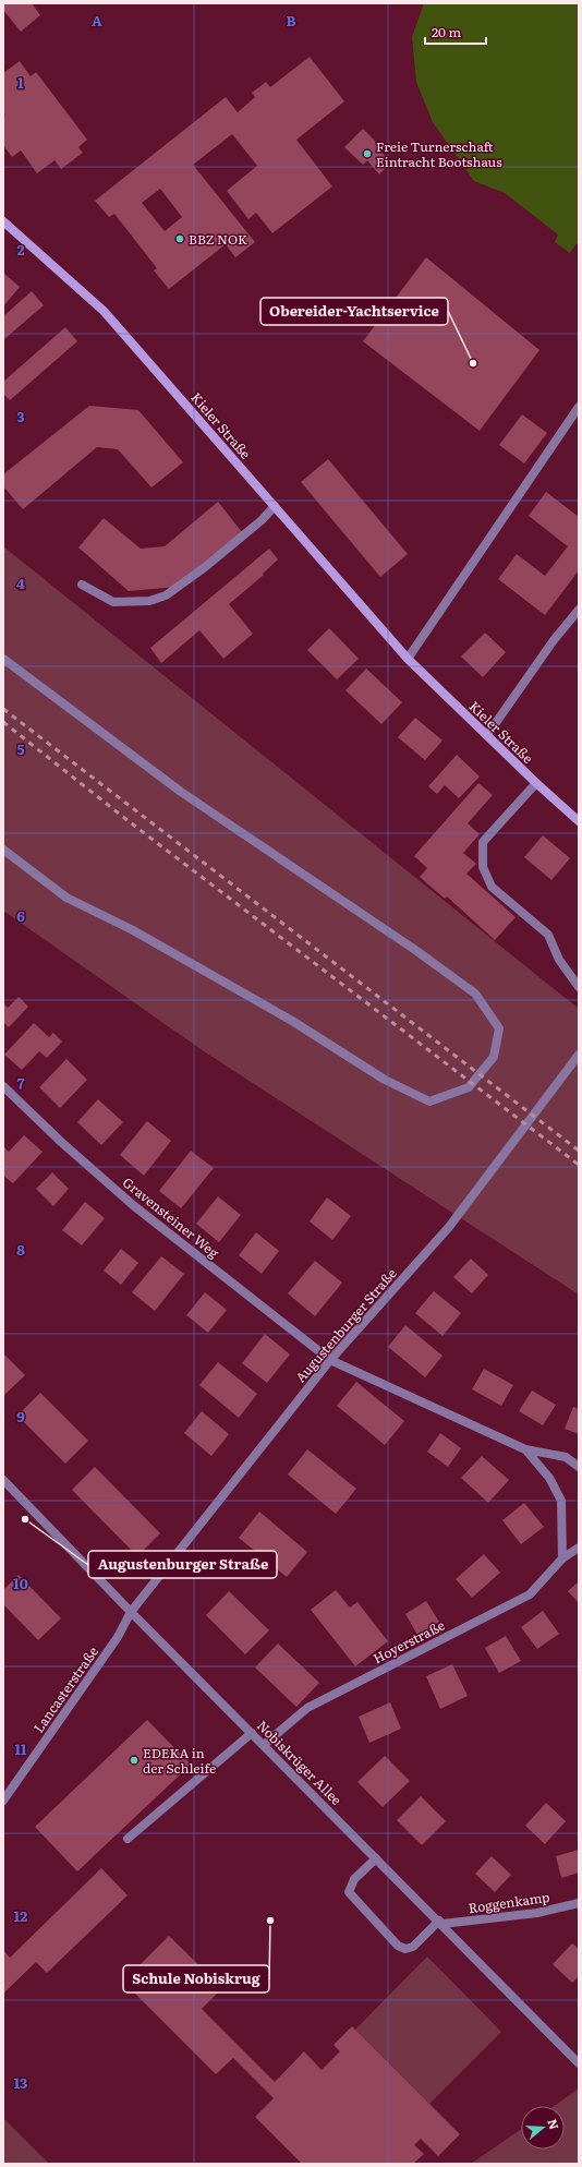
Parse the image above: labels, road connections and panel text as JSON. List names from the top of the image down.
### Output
{
  "streets": {
    "main road": ["Kieler Straße"],
    "street": [
      "Gravensteiner Weg",
      "Augustenburger Straße",
      "Hoyerstraße",
      "Lancasterstraße",
      "Nobiskrüger Allee",
      "Roggenkamp"
    ]
  },
  "crossings": [
    ["Gravensteiner Weg", "Augustenburger Straße"],
    ["Augustenburger Straße", "Lancasterstraße"],
    ["Augustenburger Straße", "Nobiskrüger Allee"],
    ["Hoyerstraße", "Nobiskrüger Allee"],
    ["Lancasterstraße", "Nobiskrüger Allee"],
    ["Nobiskrüger Allee", "Roggenkamp"]
  ],
  "places": [
    "Freie Turnerschaft Eintracht Bootshaus",
    "BBZ NOK",
    "Obereider-Yachtservice",
    "Augustenburger Straße",
    "EDEKA in der Schleife",
    "Schule Nobiskrug"
  ],
  "scale_bar": "20 m",
  "north": "right",
  "grid": {
    "columns": ["A", "B"],
    "rows": [
      "1",
      "2",
      "3",
      "4",
      "5",
      "6",
      "7",
      "8",
      "9",
      "10",
      "11",
      "12",
      "13"
    ]
  }
}
